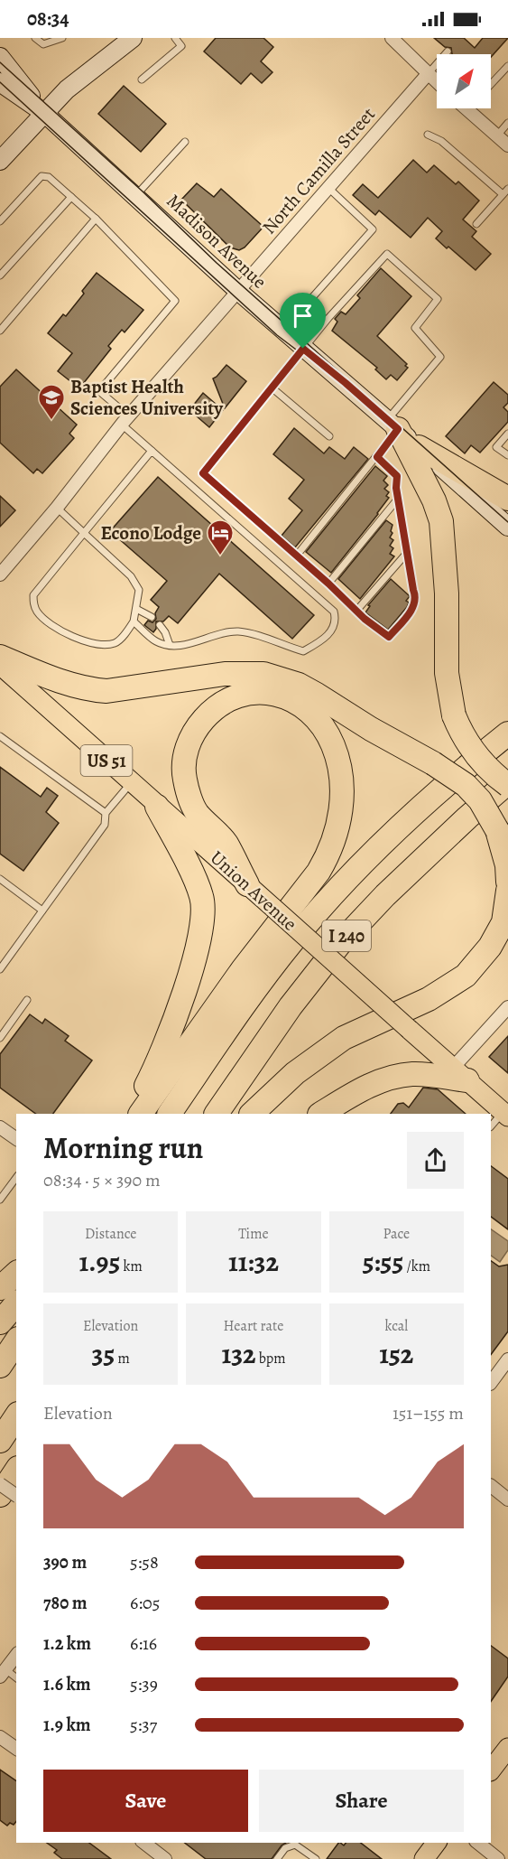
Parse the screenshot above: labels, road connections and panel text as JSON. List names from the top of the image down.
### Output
{
  "streets": {
    "highway": ["I 240"],
    "main road": ["US 51", "Union Avenue"],
    "street": ["North Camilla Street", "Madison Avenue"]
  },
  "crossings": [
    ["North Camilla Street", "Madison Avenue"]
  ],
  "places": {
    "school or university": ["Baptist Health Sciences University"],
    "hotel": ["Econo Lodge"]
  },
  "north": "top right",
  "page": {
    "status": "08:34",
    "heading": ["Morning run", "08:34 · 5 × 390 m"],
    "stats": [
      ["Distance", "1.95 km"],
      ["Time", "11:32"],
      ["Pace", "5:55 /km"],
      ["Elevation", "35 m"],
      ["Heart rate", "132 bpm"],
      ["kcal", "152"]
    ],
    "chart": ["Elevation", "151–155 m"],
    "list": [
      {
        "name": "390 m",
        "note": "5:58"
      },
      {
        "name": "780 m",
        "note": "6:05"
      },
      {
        "name": "1.2 km",
        "note": "6:16"
      },
      {
        "name": "1.6 km",
        "note": "5:39"
      },
      {
        "name": "1.9 km",
        "note": "5:37"
      }
    ],
    "buttons": ["Save", "Share"]
  }
}
